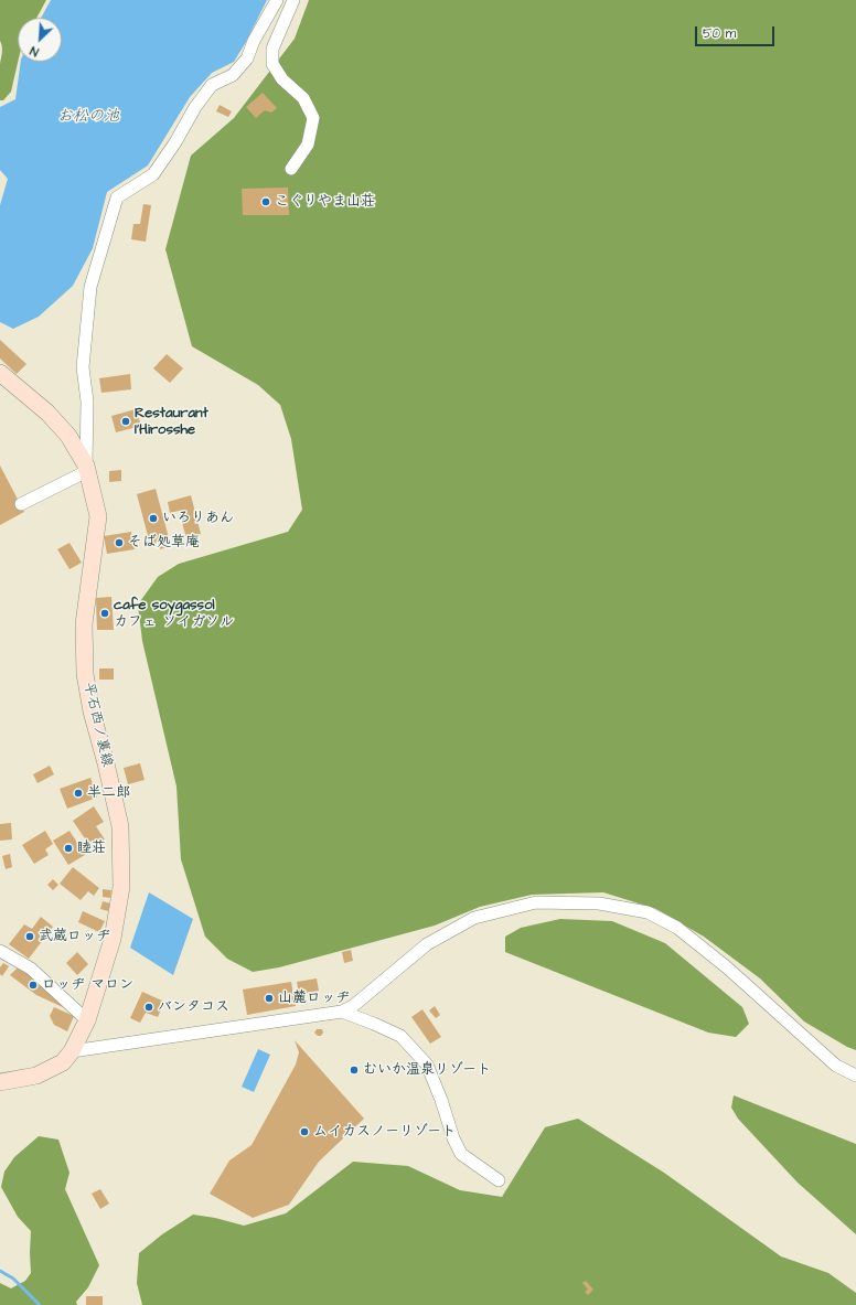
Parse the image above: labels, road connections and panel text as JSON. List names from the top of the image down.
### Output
{
  "streets": {
    "main road": ["平石西ノ裏線"]
  },
  "water": ["お松の池"],
  "places": [
    "こぐりやま山荘",
    "Restaurant I'Hirosshe",
    "いろりあん",
    "そば処草庵",
    "cafe soygassol カフェ ソイガソル",
    "半二郎",
    "睦荘",
    "武蔵ロッヂ",
    "ロッヂ マロン",
    "山麓ロッヂ",
    "バンタコス",
    "むいか温泉リゾート",
    "ムイカスノーリゾート"
  ],
  "scale_bar": "50 m",
  "north": "bottom left"
}
